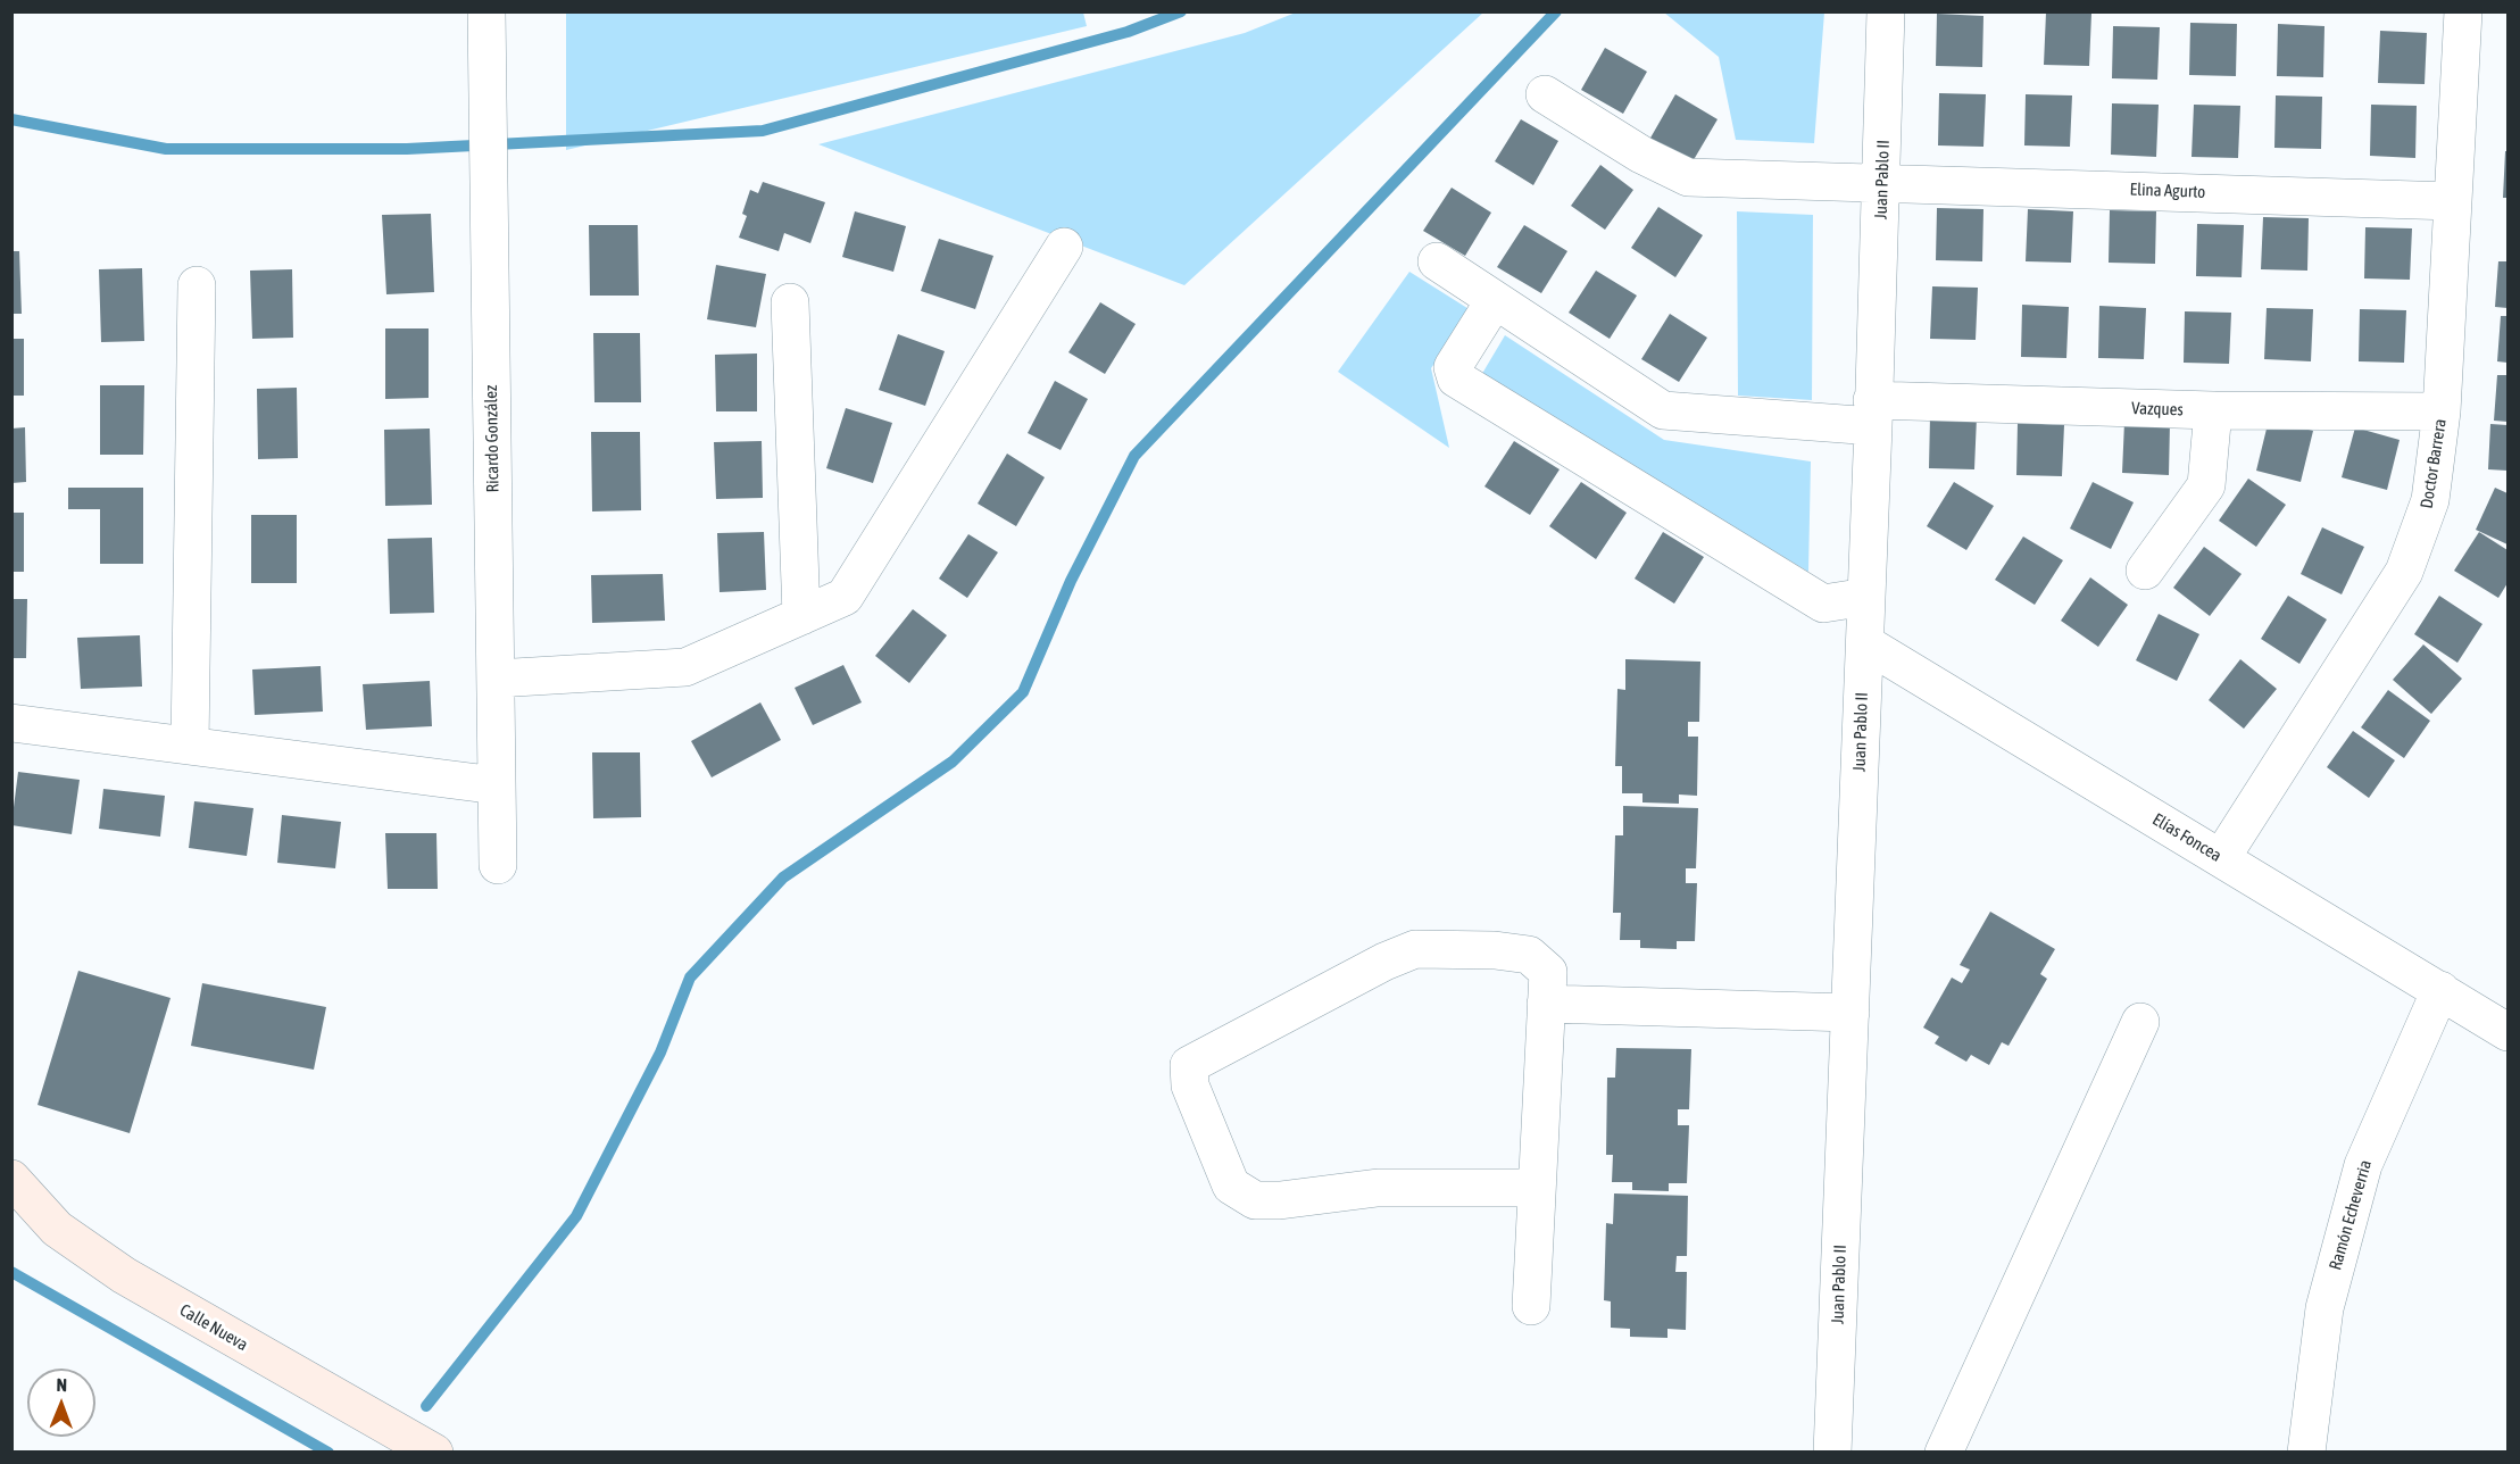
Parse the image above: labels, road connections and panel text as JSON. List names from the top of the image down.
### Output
{
  "streets": {
    "street": [
      "Juan Pablo II",
      "Elina Agurto",
      "Vazques",
      "Ricardo González",
      "Doctor Barrera",
      "Elías Foncea",
      "Ramón Echeverria",
      "Calle Nueva"
    ]
  },
  "crossings": [
    ["Juan Pablo II", "Elina Agurto"],
    ["Juan Pablo II", "Vazques"],
    ["Juan Pablo II", "Elías Foncea"],
    ["Elina Agurto", "Doctor Barrera"],
    ["Vazques", "Doctor Barrera"],
    ["Doctor Barrera", "Elías Foncea"],
    ["Elías Foncea", "Ramón Echeverria"]
  ],
  "north": "top"
}
